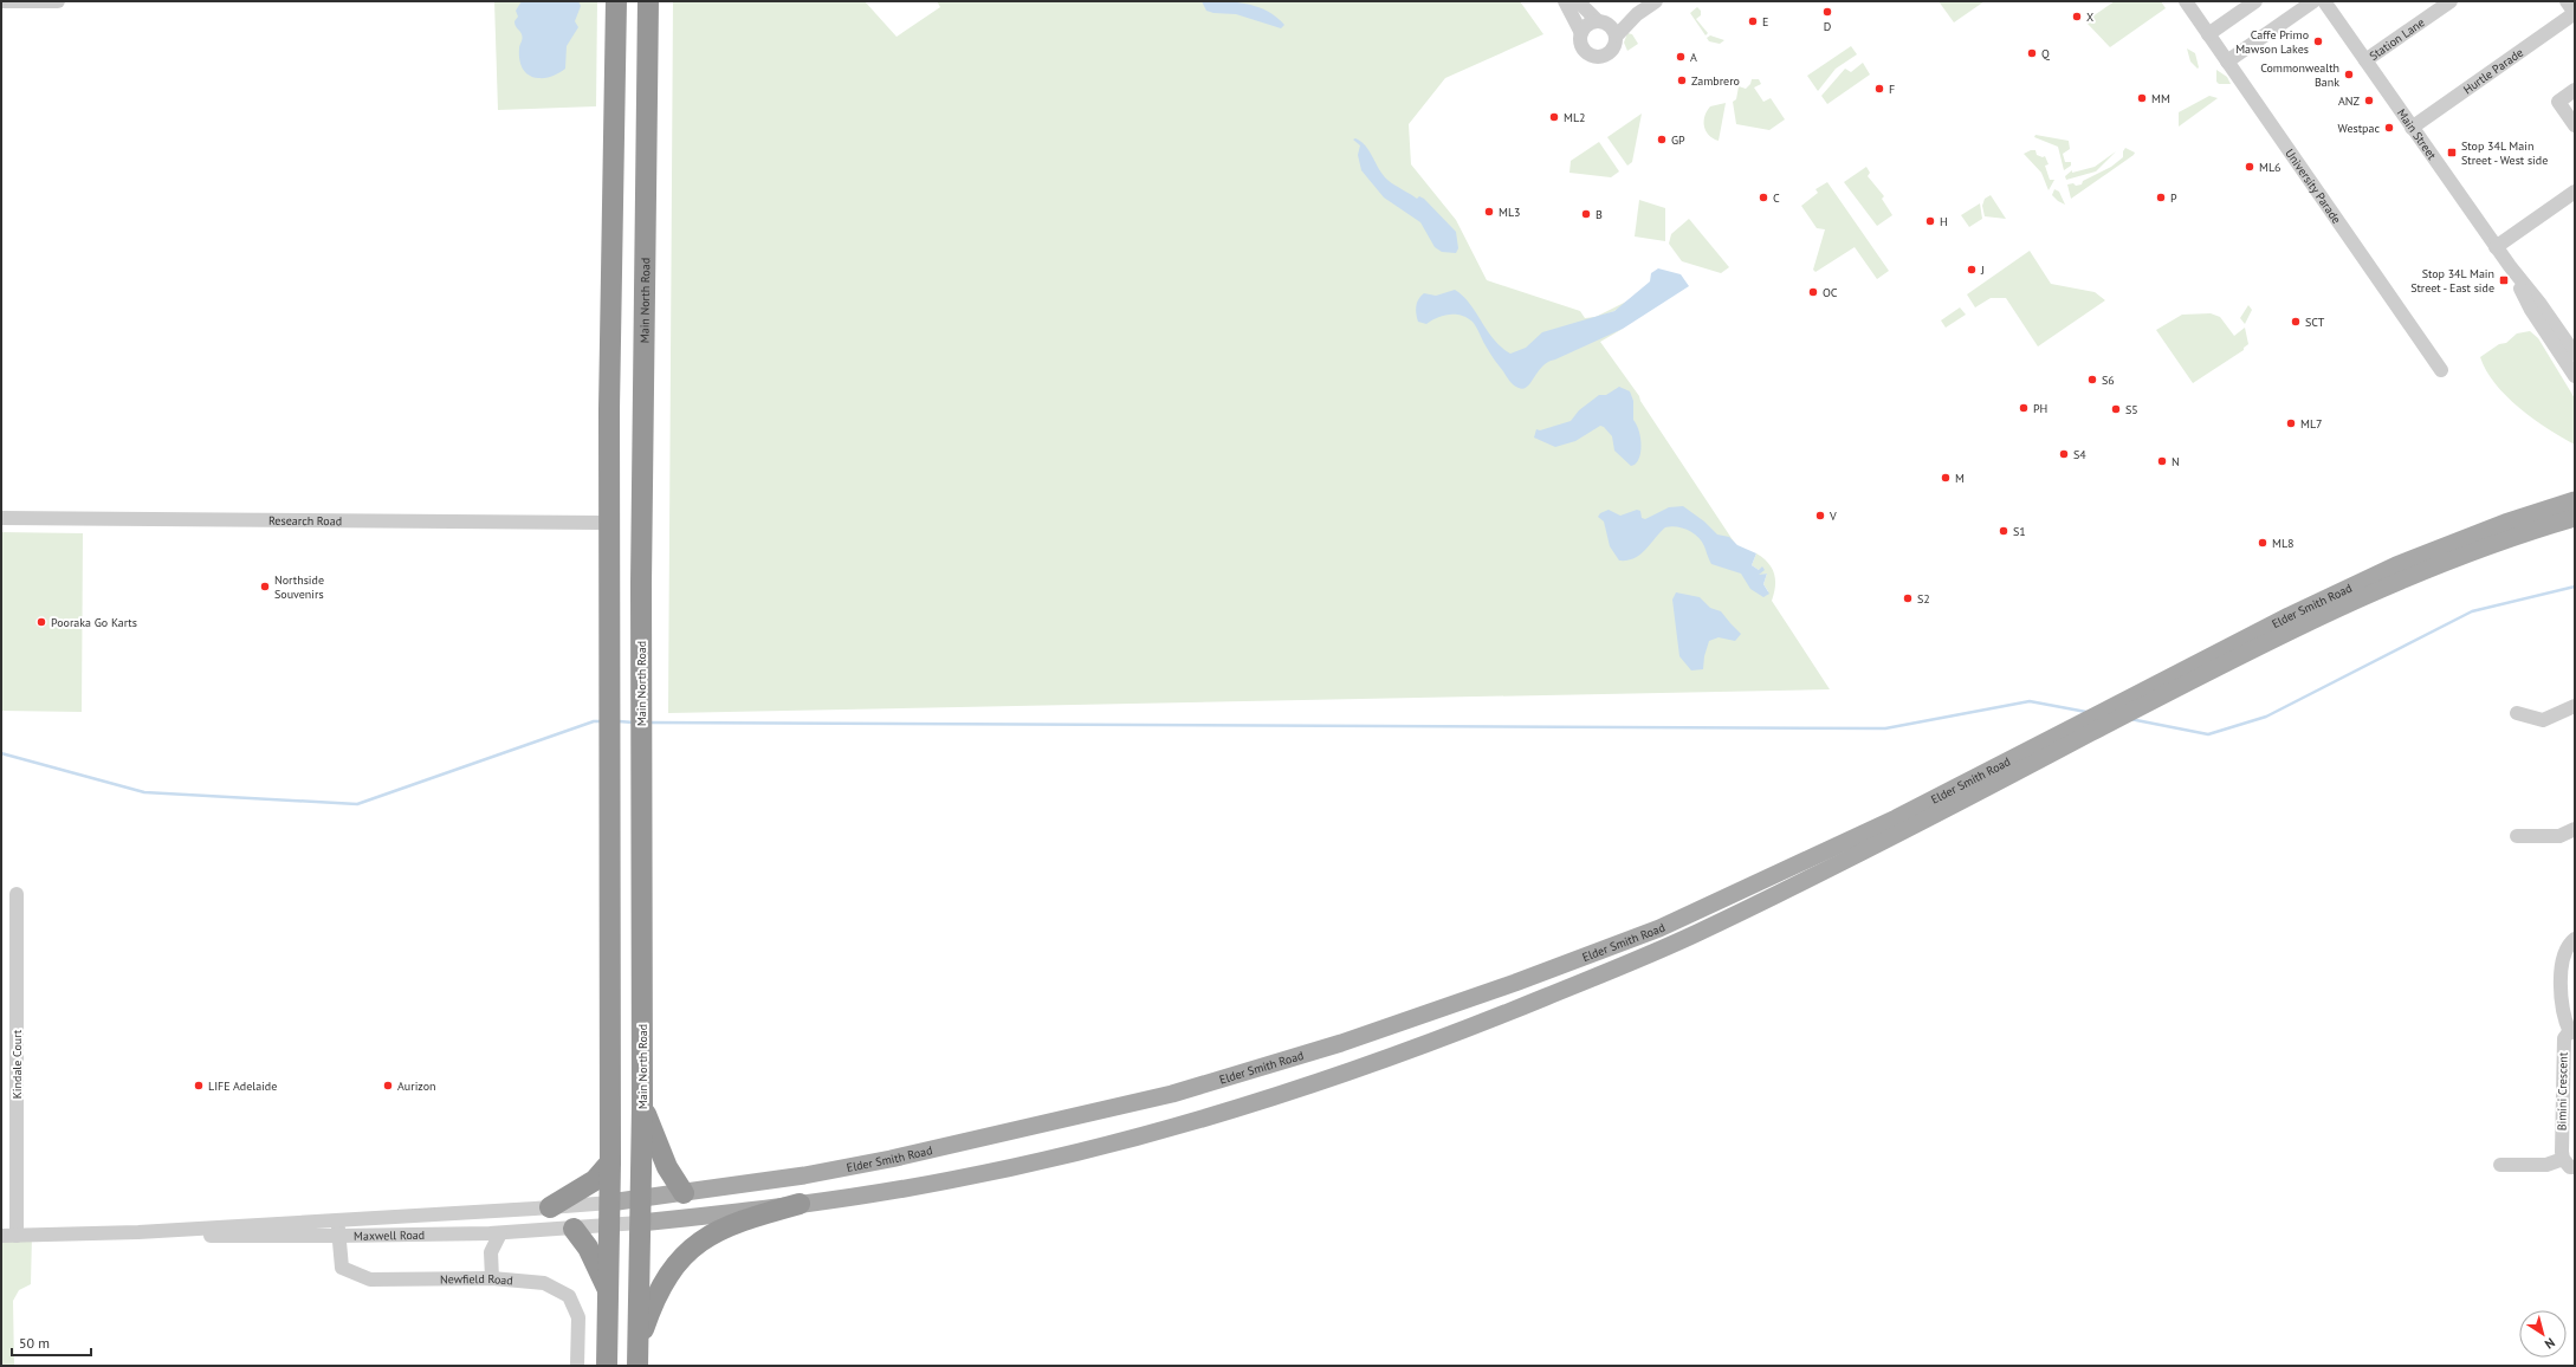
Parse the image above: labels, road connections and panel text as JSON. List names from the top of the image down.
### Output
{
  "streets": {
    "highway": ["Main North Road"],
    "main road": ["Elder Smith Road"],
    "street": [
      "Station Lane",
      "Hurtle Parade",
      "Main Street",
      "University Parade",
      "Research Road",
      "Kindale Court",
      "Bimini Crescent",
      "Maxwell Road",
      "Newfield Road"
    ]
  },
  "crossings": [
    ["Station Lane", "Main Street"],
    ["Hurtle Parade", "Main Street"],
    ["Main North Road", "Elder Smith Road"],
    ["Main North Road", "Maxwell Road"],
    ["Elder Smith Road", "Maxwell Road"],
    ["Kindale Court", "Maxwell Road"],
    ["Maxwell Road", "Newfield Road"]
  ],
  "places": {
    "other": [
      "D",
      "X",
      "E",
      "Caffe Primo Mawson Lakes",
      "Q",
      "A",
      "Commonwealth Bank",
      "Zambrero",
      "F",
      "MM",
      "ANZ",
      "ML2",
      "Westpac",
      "GP",
      "ML6",
      "C",
      "P",
      "ML3",
      "B",
      "H",
      "J",
      "OC",
      "SCT",
      "S6",
      "PH",
      "S5",
      "ML7",
      "S4",
      "N",
      "M",
      "V",
      "S1",
      "ML8",
      "Northside Souvenirs",
      "S2",
      "Pooraka Go Karts",
      "LIFE Adelaide",
      "Aurizon"
    ],
    "transit": ["Stop 34L Main Street - West side", "Stop 34L Main Street - East side"]
  },
  "scale_bar": "50 m",
  "north": "bottom right"
}
